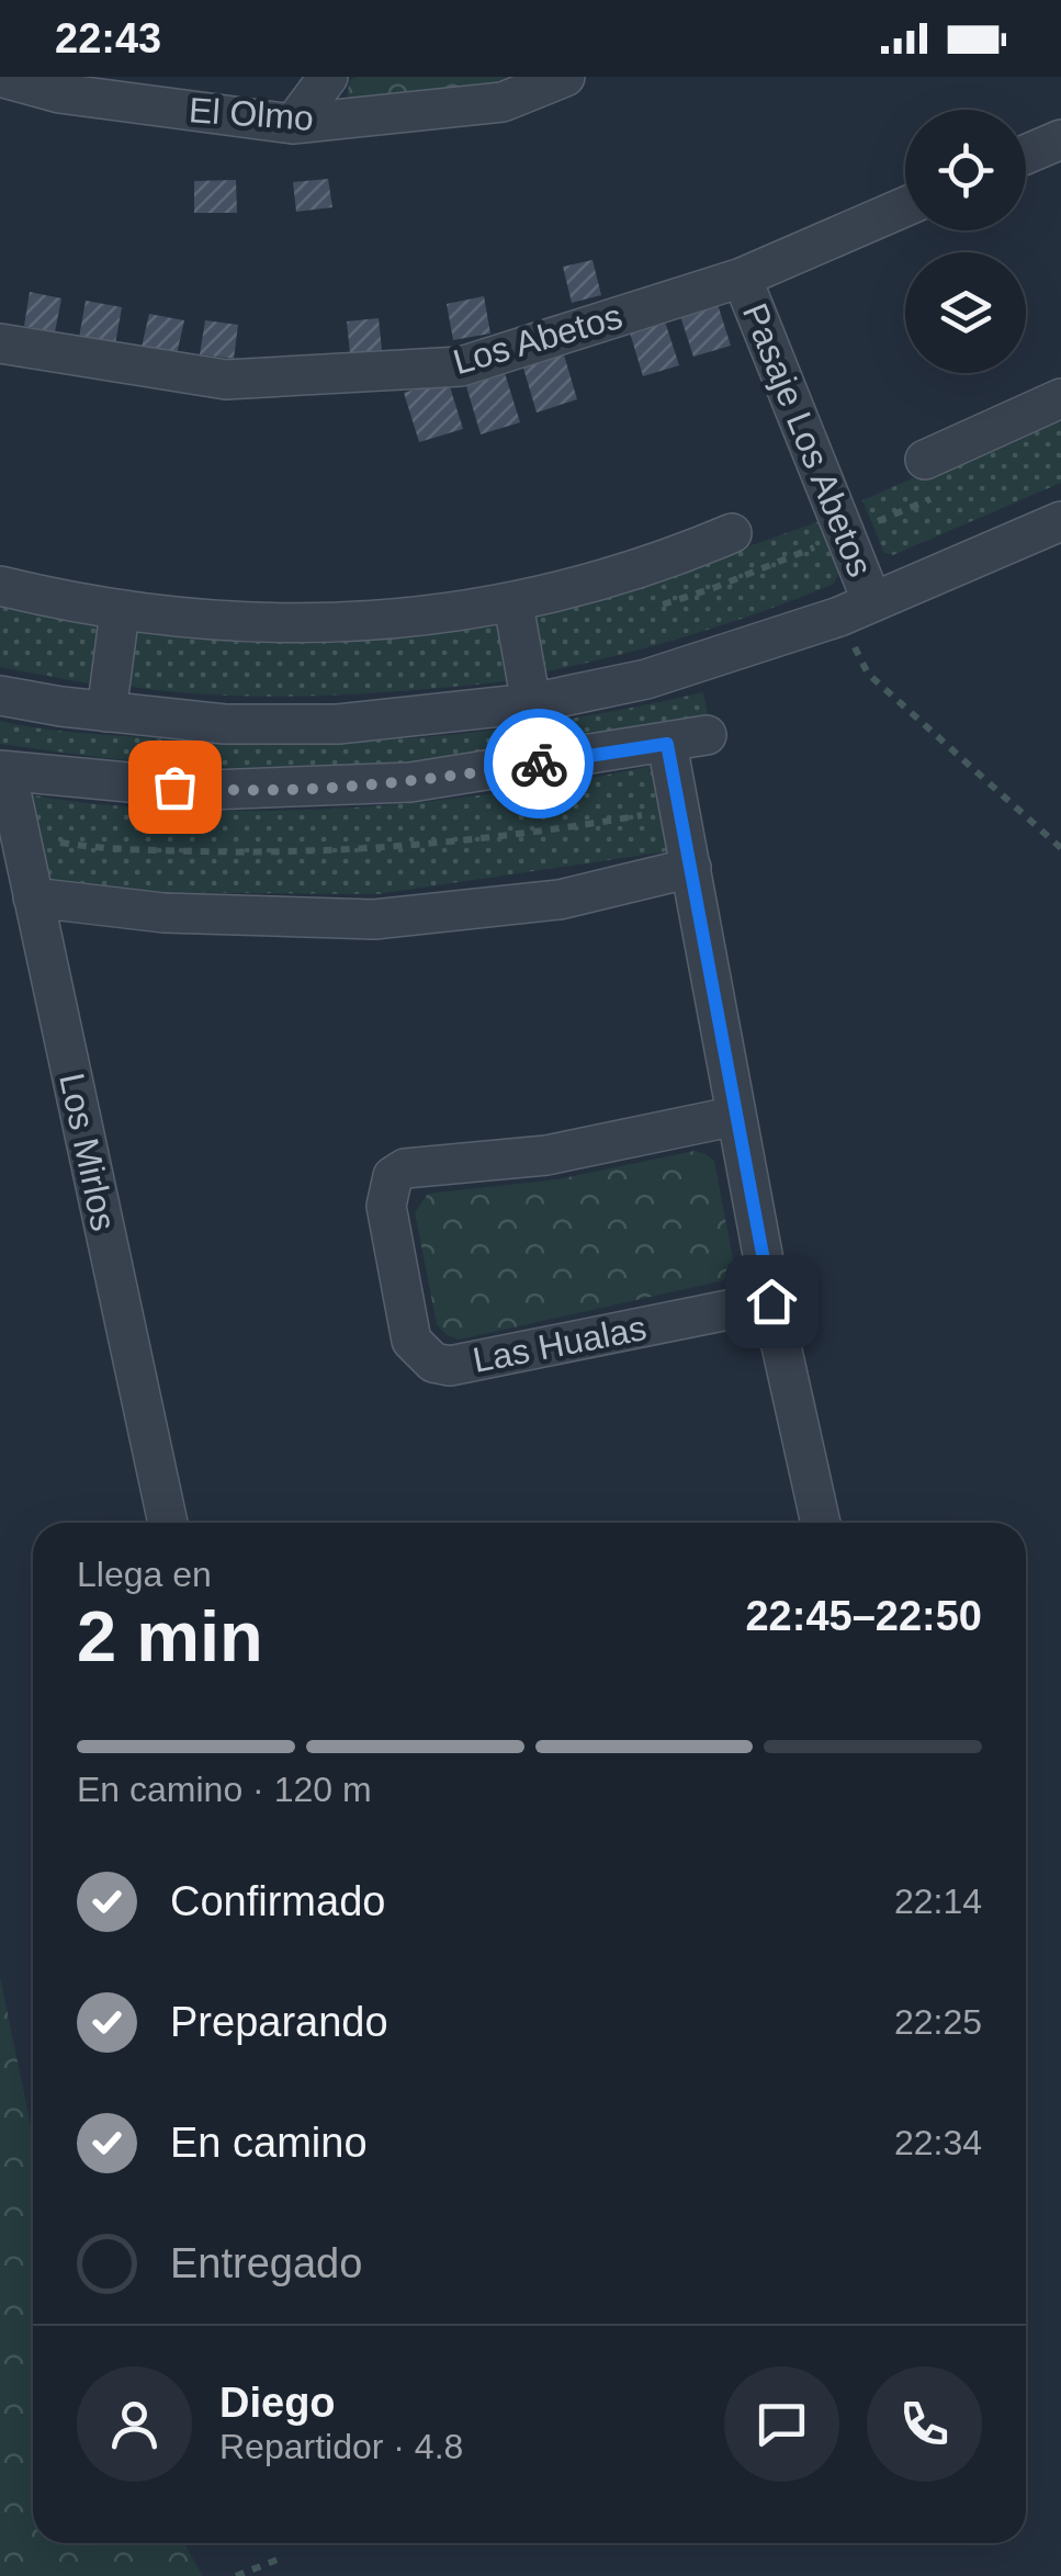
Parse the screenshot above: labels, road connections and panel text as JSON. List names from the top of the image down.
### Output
{
  "streets": {
    "street": [
      "El Olmo",
      "Los Abetos",
      "Pasaje Los Abetos",
      "Los Mirlos",
      "Las Hualas"
    ]
  },
  "crossings": [
    ["Los Abetos", "Pasaje Los Abetos"]
  ],
  "page": {
    "status": "22:43",
    "heading": ["2 min", "Llega en", "22:45–22:50"],
    "panel": ["Diego", "Repartidor · 4.8"],
    "bar": "En camino · 120 m",
    "list": [
      ["Confirmado", "22:14"],
      ["Preparando", "22:25"],
      ["En camino", "22:34"],
      "Entregado"
    ]
  }
}
